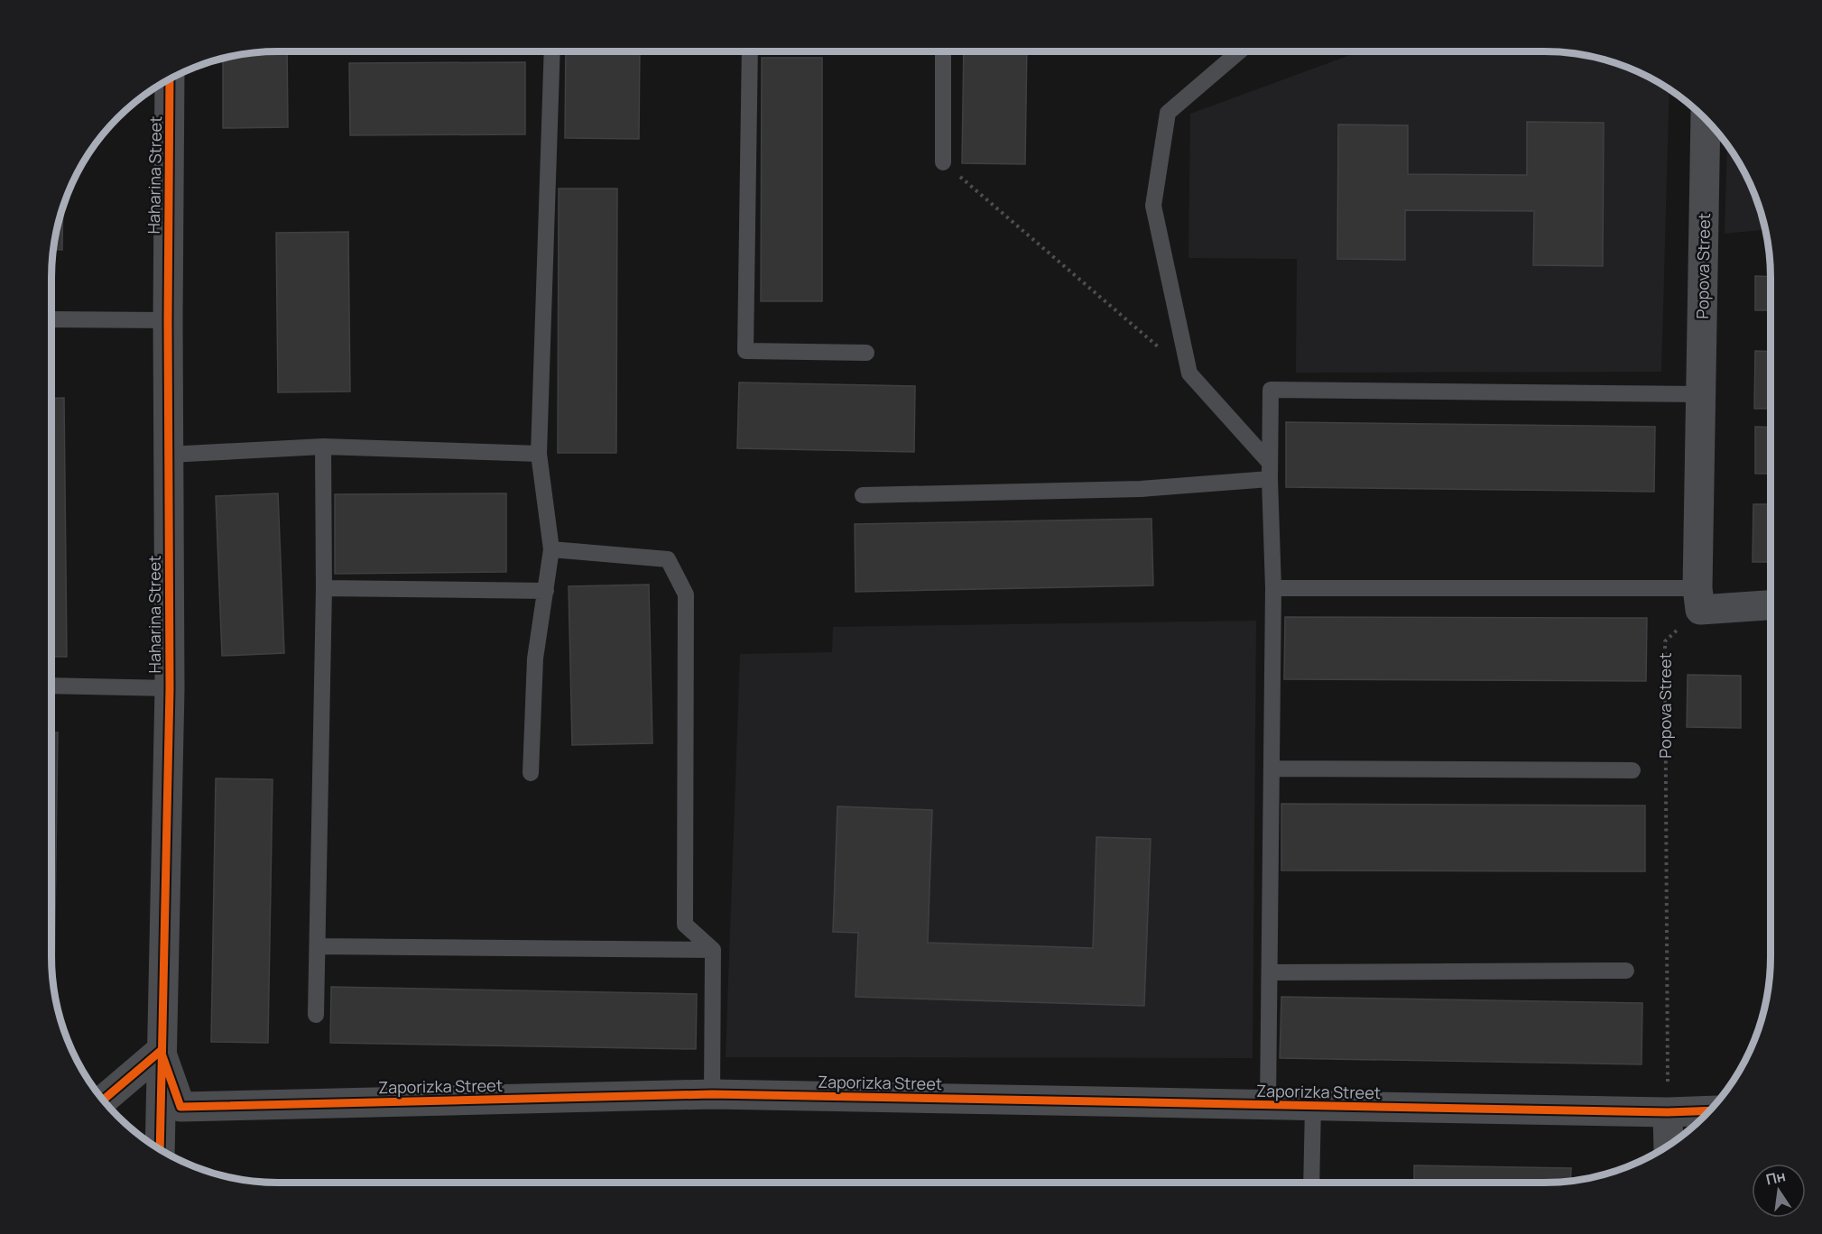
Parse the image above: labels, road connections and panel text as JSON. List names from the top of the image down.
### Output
{
  "streets": {
    "street": ["Haharina Street", "Popova Street", "Zaporizka Street"]
  },
  "crossings": [
    ["Haharina Street", "Zaporizka Street"],
    ["Popova Street", "Zaporizka Street"]
  ],
  "north": "top"
}
